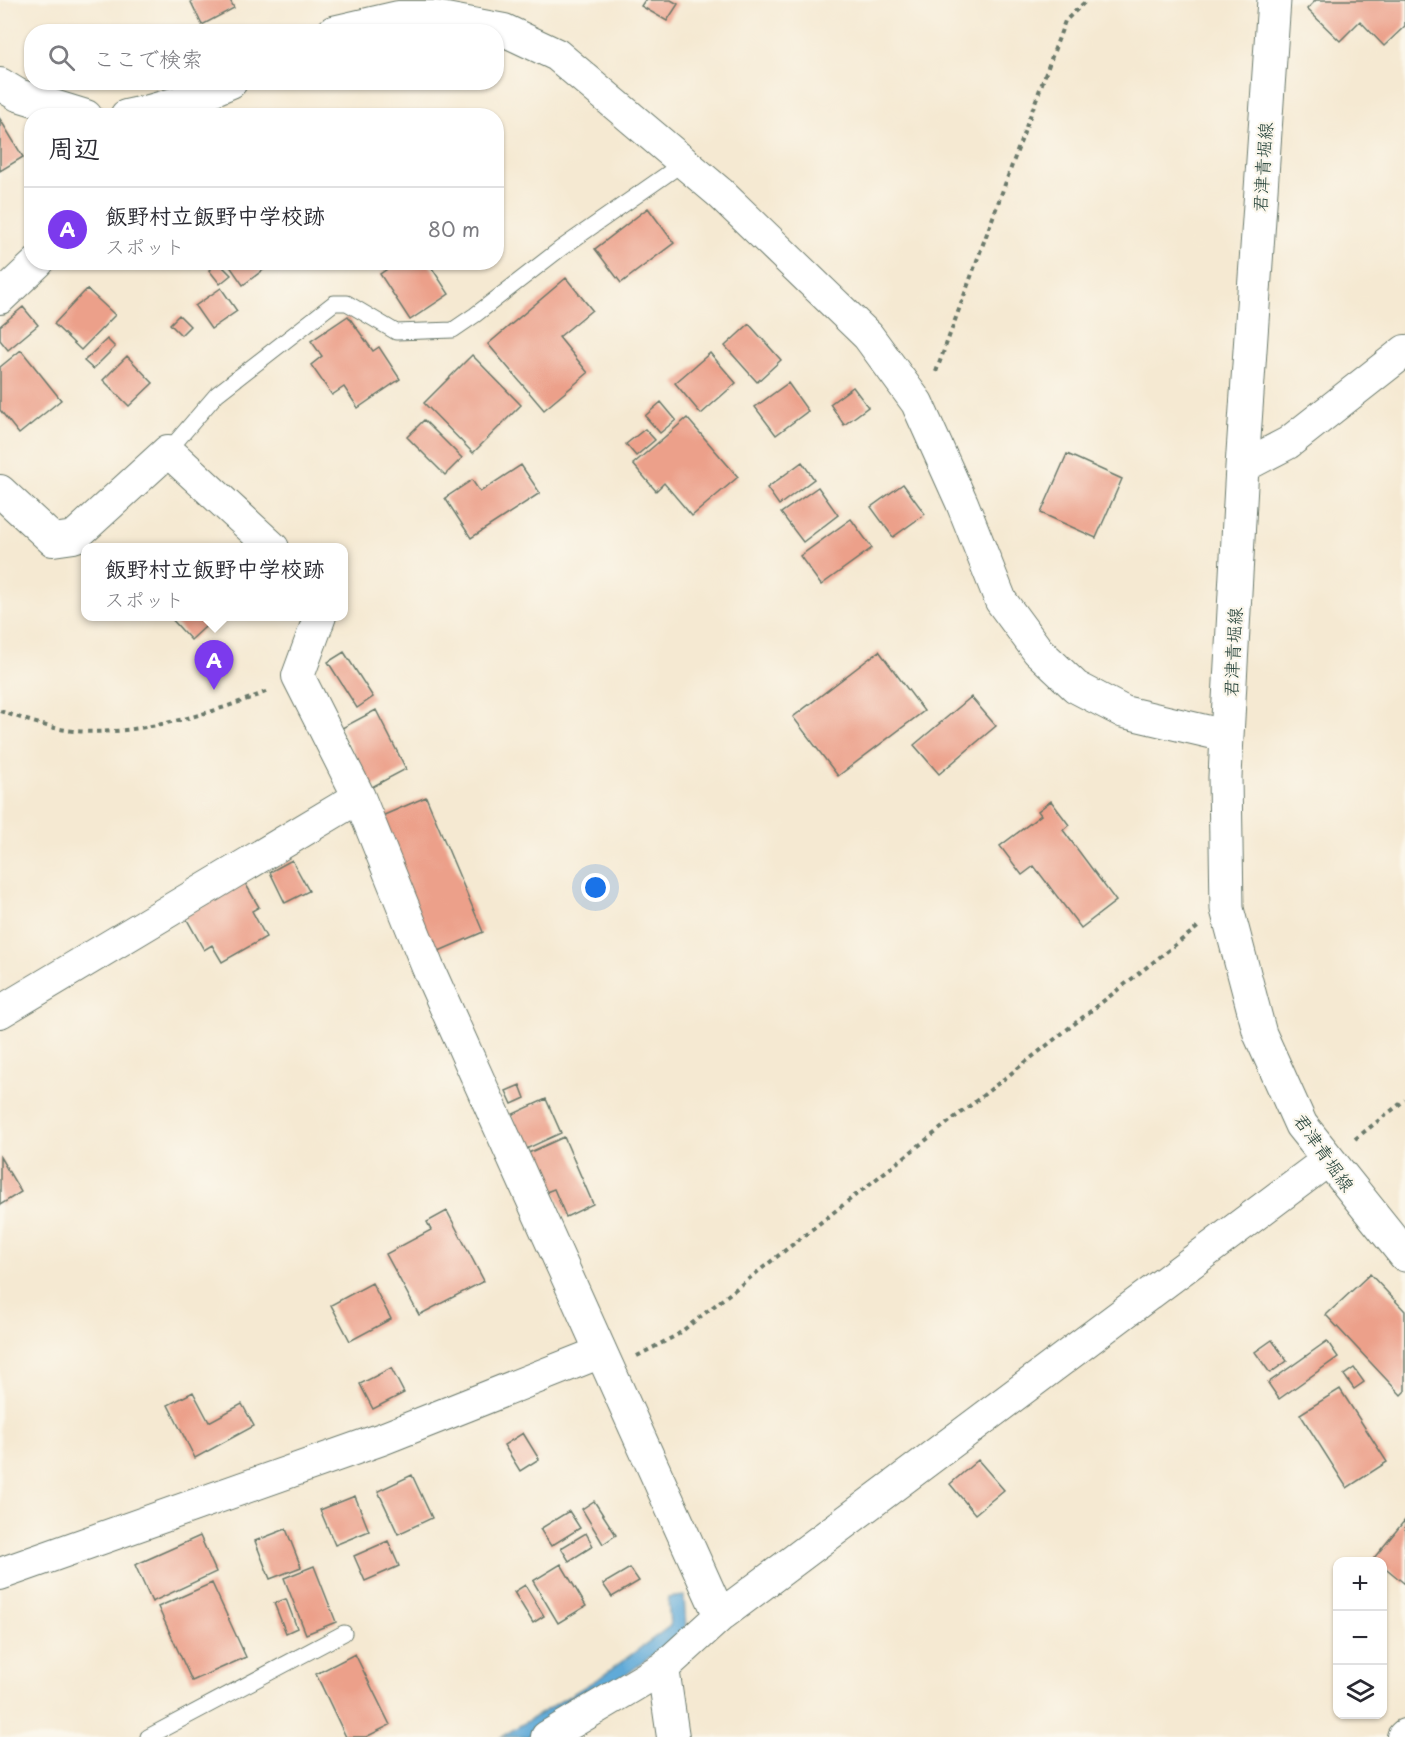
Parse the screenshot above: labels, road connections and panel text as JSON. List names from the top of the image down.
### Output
{
  "streets": {
    "main road": ["君津青堀線"]
  },
  "page": {
    "search": "ここで検索",
    "heading": "周辺",
    "list": [
      {
        "mark": "A",
        "name": "飯野村立飯野中学校跡",
        "note": "スポット",
        "value": "80 m"
      }
    ],
    "popup": ["飯野村立飯野中学校跡", "スポット"],
    "pins": "A",
    "map_buttons": ["+", "−"]
  }
}
